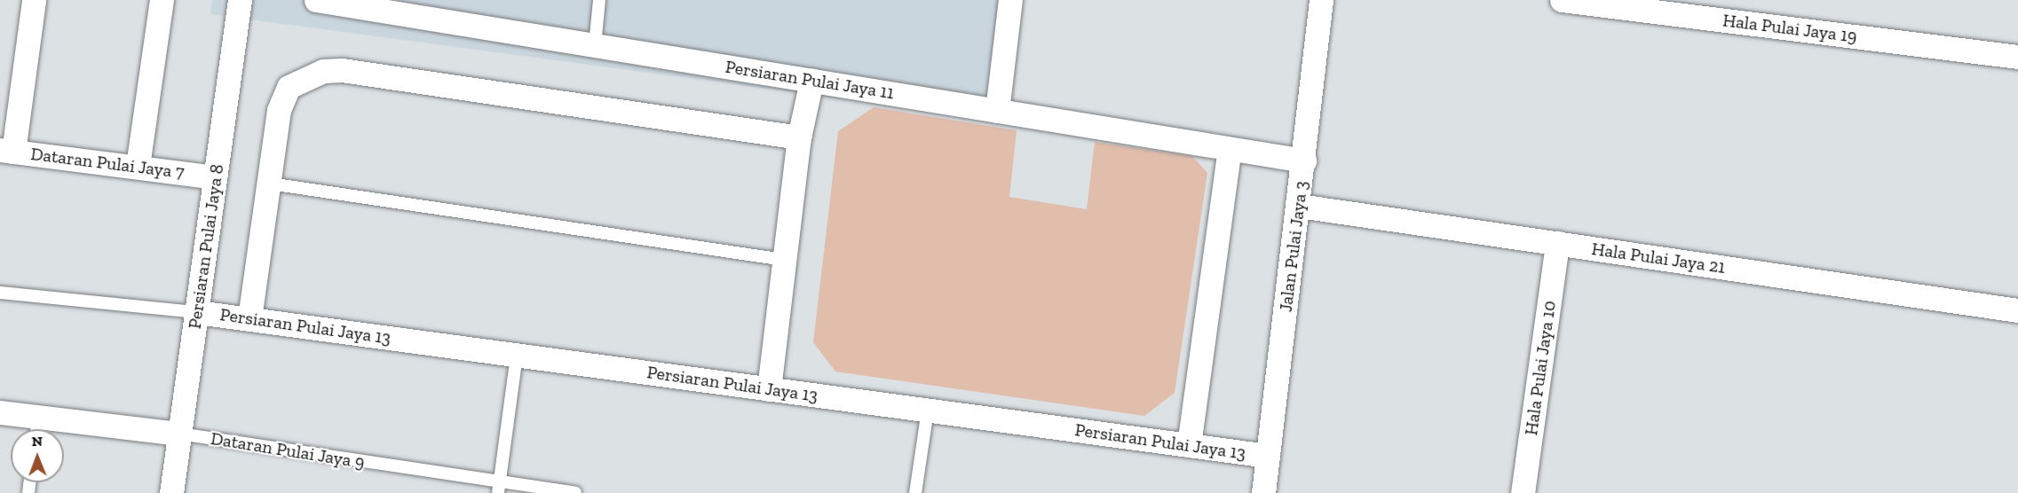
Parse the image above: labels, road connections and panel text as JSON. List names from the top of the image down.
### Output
{
  "streets": {
    "street": [
      "Hala Pulai Jaya 19",
      "Persiaran Pulai Jaya 11",
      "Dataran Pulai Jaya 7",
      "Persiaran Pulai Jaya 8",
      "Jalan Pulai Jaya 3",
      "Hala Pulai Jaya 21",
      "Persiaran Pulai Jaya 13",
      "Hala Pulai Jaya 10",
      "Dataran Pulai Jaya 9"
    ]
  },
  "crossings": [
    ["Persiaran Pulai Jaya 11", "Jalan Pulai Jaya 3"],
    ["Dataran Pulai Jaya 7", "Persiaran Pulai Jaya 8"],
    ["Persiaran Pulai Jaya 8", "Persiaran Pulai Jaya 13"],
    ["Persiaran Pulai Jaya 8", "Dataran Pulai Jaya 9"],
    ["Jalan Pulai Jaya 3", "Hala Pulai Jaya 21"],
    ["Jalan Pulai Jaya 3", "Persiaran Pulai Jaya 13"],
    ["Hala Pulai Jaya 21", "Hala Pulai Jaya 10"]
  ],
  "north": "top"
}
